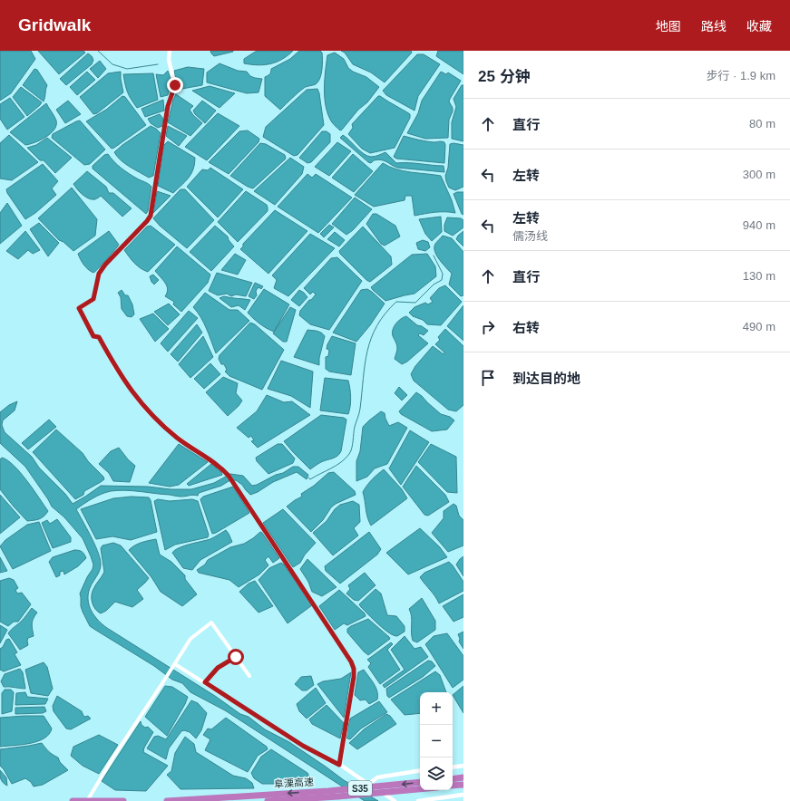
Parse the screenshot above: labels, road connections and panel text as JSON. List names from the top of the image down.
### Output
{
  "streets": {
    "highway": ["阜溧高速", "S35"]
  },
  "page": {
    "header": "Gridwalk",
    "nav": ["地图", "路线", "收藏"],
    "heading": ["25 分钟", "步行 · 1.9 km"],
    "list": [
      ["直行", "80 m"],
      ["左转", "300 m"],
      ["左转", "儒汤线", "940 m"],
      ["直行", "130 m"],
      ["右转", "490 m"],
      "到达目的地"
    ],
    "map_buttons": ["+", "−"]
  }
}
